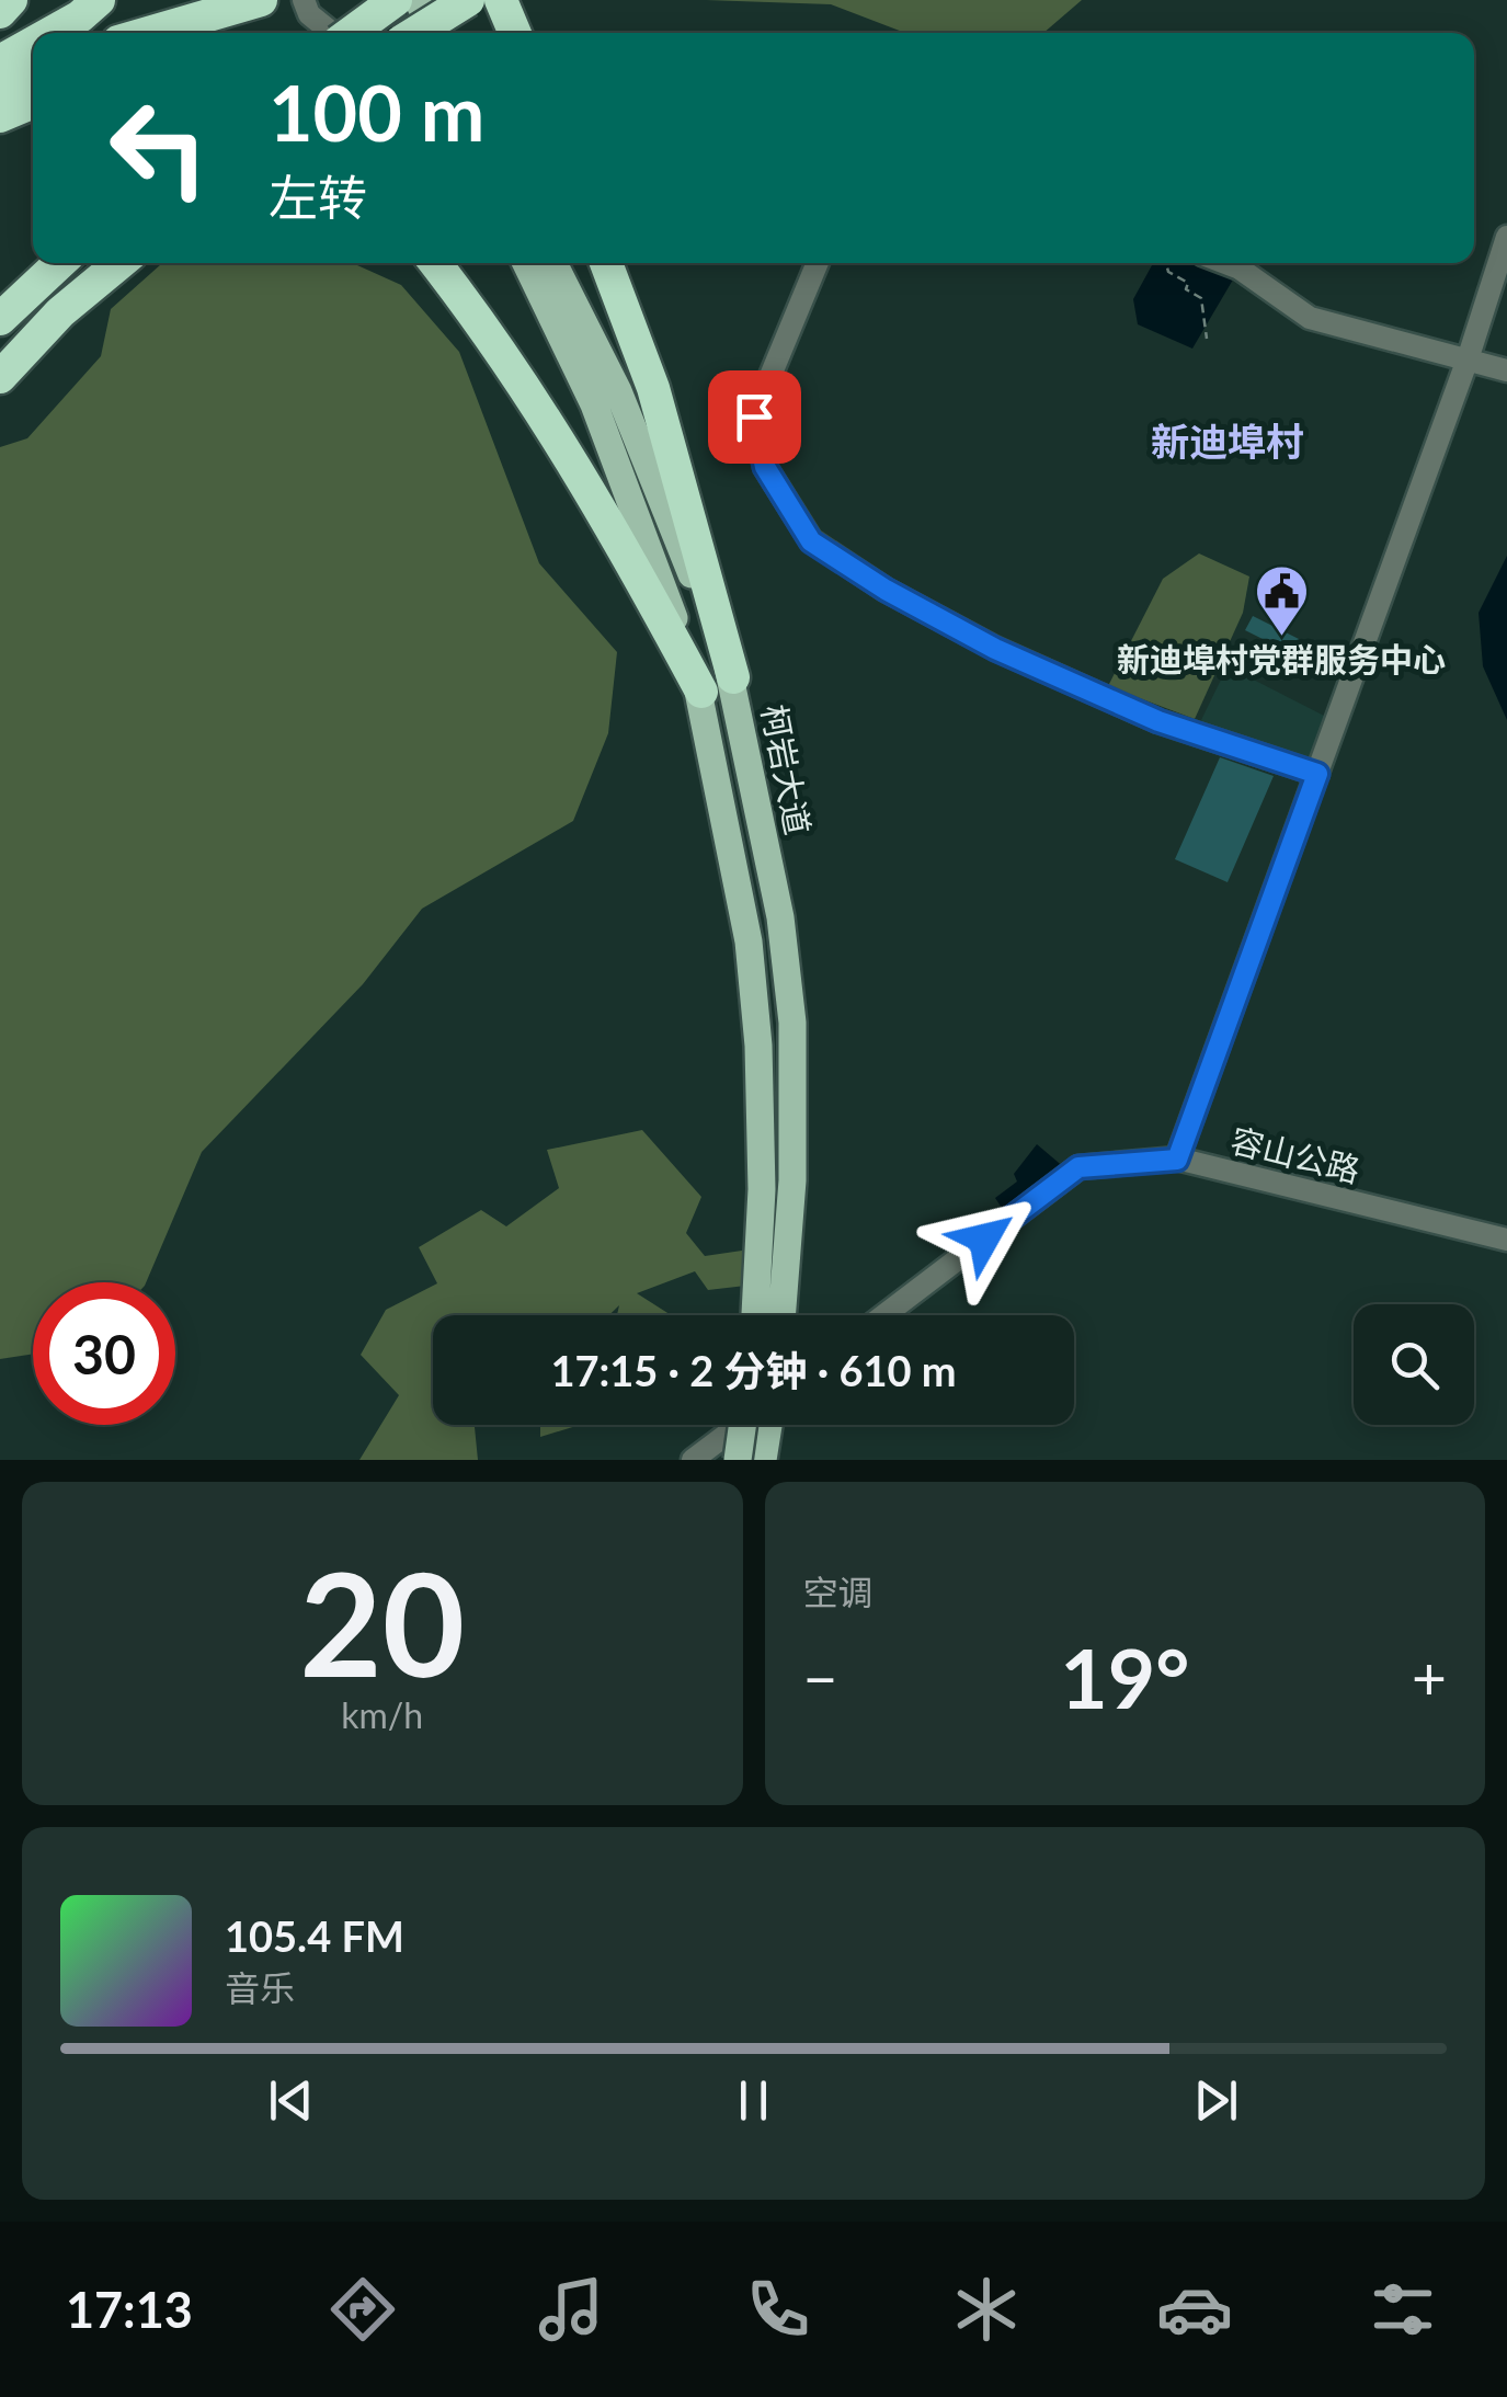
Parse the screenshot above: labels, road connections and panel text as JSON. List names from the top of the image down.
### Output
{
  "streets": {
    "main road": ["柯岩大道"],
    "street": ["容山公路"]
  },
  "districts": ["新迪埠村"],
  "places": {
    "public building": ["新迪埠村党群服务中心"]
  },
  "page": {
    "turn": ["100 m", "左转"],
    "limit": "30",
    "trip": "17:15 · 2 分钟 · 610 m",
    "tile": [
      ["20", "km/h"],
      "空调"
    ],
    "heat": ["−", "19°", "+"],
    "song": ["105.4 FM", "音乐"],
    "tabs": "17:13"
  }
}
